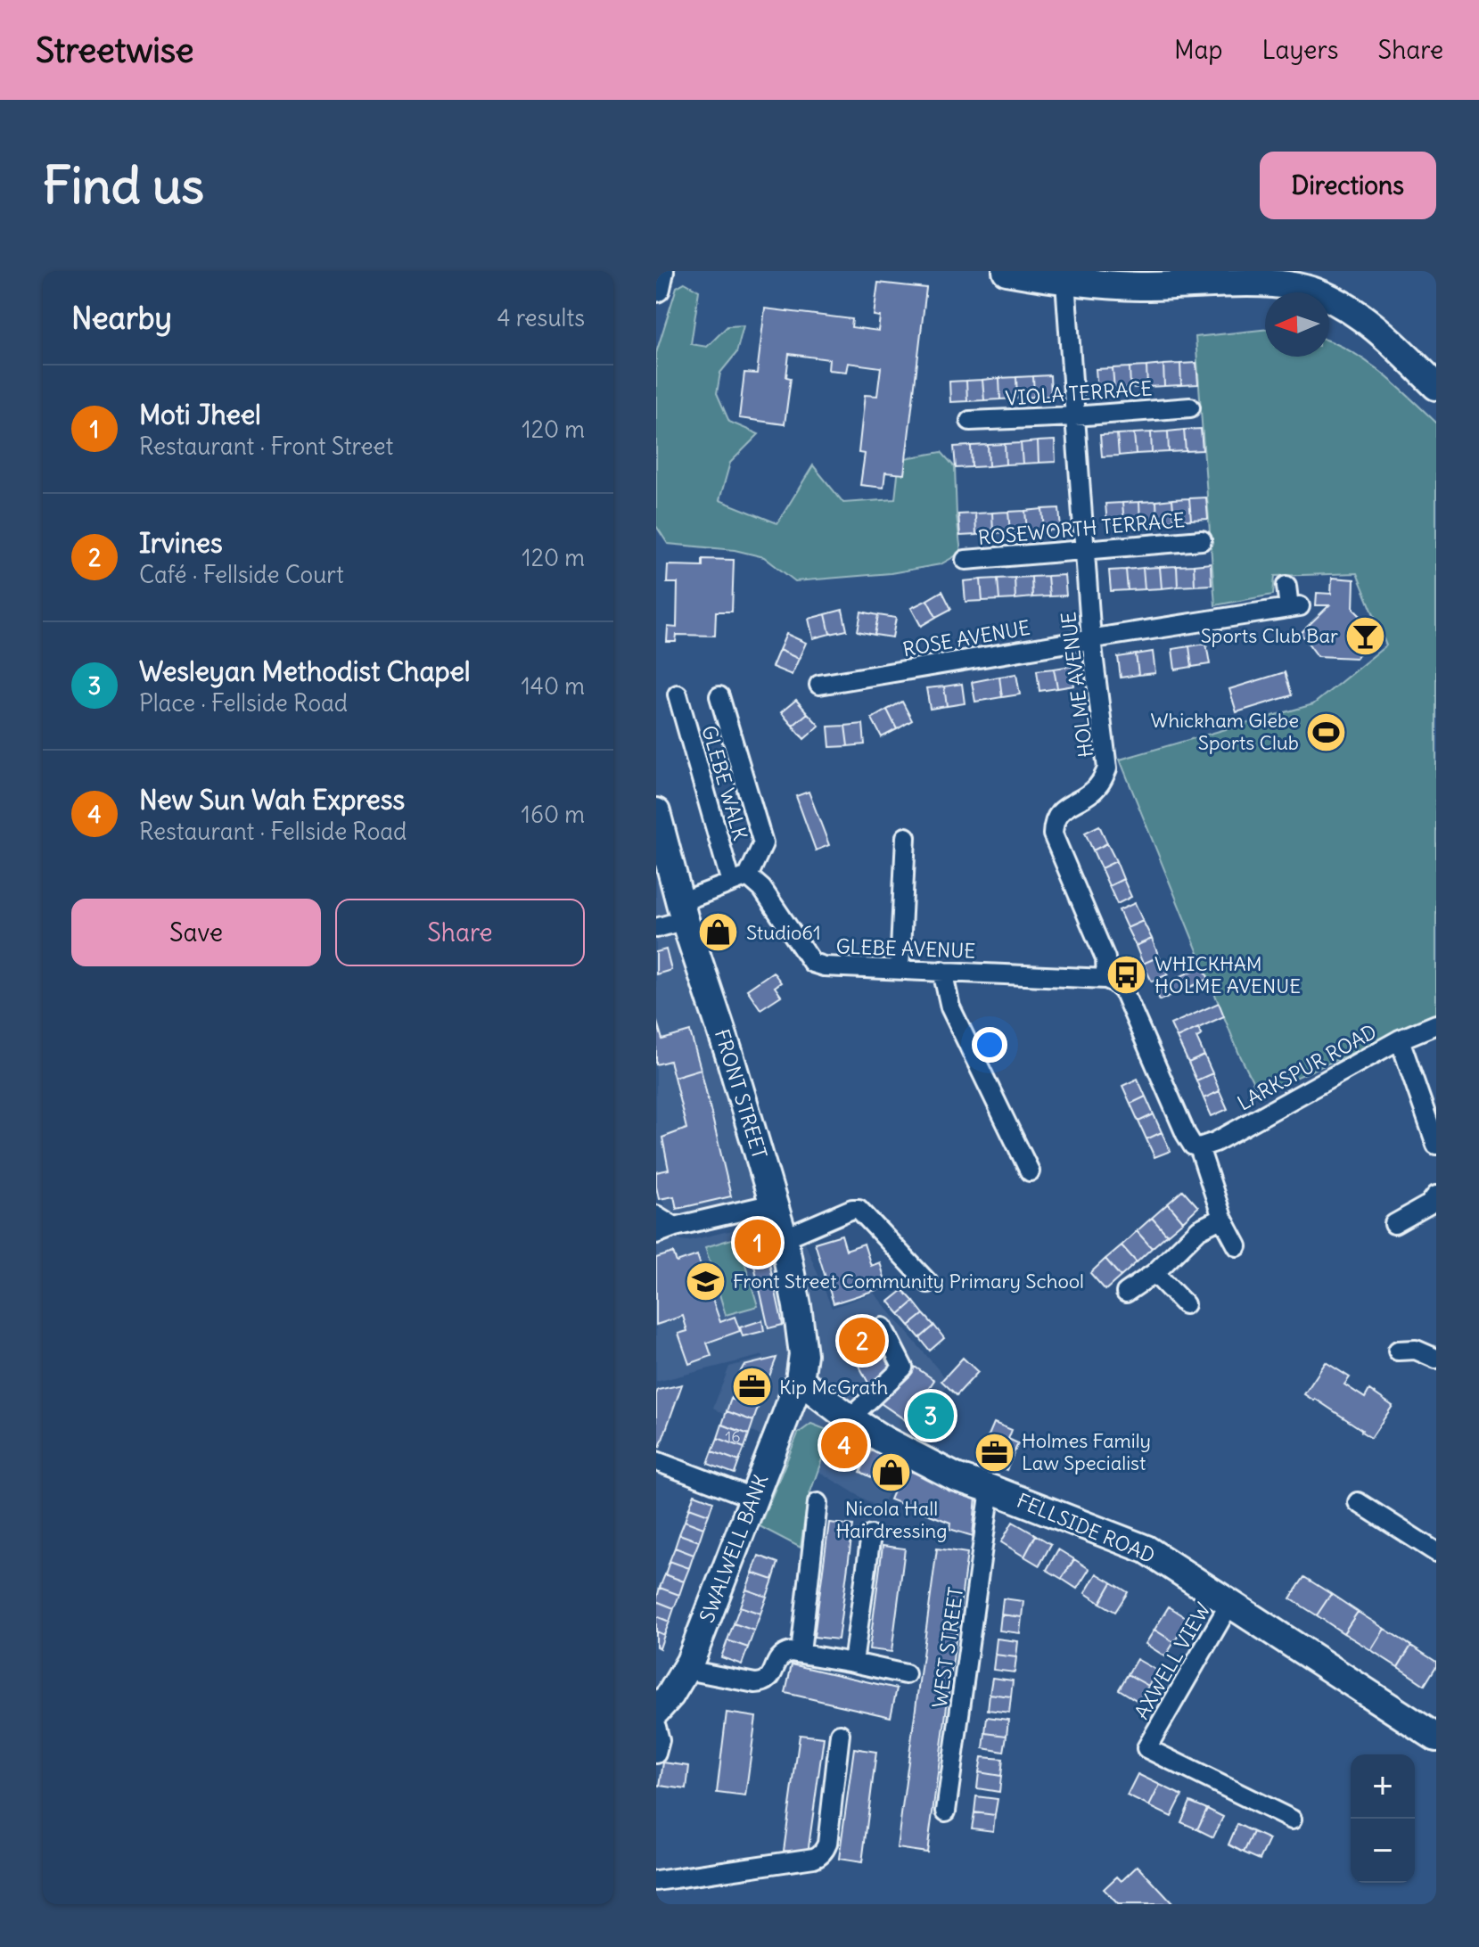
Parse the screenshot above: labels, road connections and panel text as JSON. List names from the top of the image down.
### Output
{
  "streets": {
    "main road": ["FRONT STREET", "FELLSIDE ROAD", "SWALWELL BANK"],
    "street": [
      "VIOLA TERRACE",
      "ROSEWORTH TERRACE",
      "ROSE AVENUE",
      "HOLME AVENUE",
      "GLEBE WALK",
      "GLEBE AVENUE",
      "LARKSPUR ROAD",
      "WEST STREET",
      "AXWELL VIEW"
    ]
  },
  "crossings": [
    ["VIOLA TERRACE", "HOLME AVENUE"],
    ["ROSEWORTH TERRACE", "HOLME AVENUE"],
    ["ROSE AVENUE", "HOLME AVENUE"],
    ["HOLME AVENUE", "GLEBE AVENUE"],
    ["GLEBE WALK", "GLEBE AVENUE"],
    ["FRONT STREET", "FELLSIDE ROAD"],
    ["FRONT STREET", "SWALWELL BANK"],
    ["FELLSIDE ROAD", "SWALWELL BANK"],
    ["FELLSIDE ROAD", "WEST STREET"],
    ["FELLSIDE ROAD", "AXWELL VIEW"]
  ],
  "places": {
    "bar": ["Sports Club Bar"],
    "sports": ["Whickham Glebe Sports Club"],
    "shop": ["Studio61", "Nicola Hall Hairdressing"],
    "bus stop": ["WHICKHAM HOLME AVENUE"],
    "school or university": ["Front Street Community Primary School"],
    "office": ["Kip McGrath", "Holmes Family Law Specialist"]
  },
  "house_numbers": ["16"],
  "north": "left",
  "page": {
    "header": "Streetwise",
    "nav": ["Map", "Layers", "Share"],
    "buttons": [
      "Directions",
      ["Save", "Share"]
    ],
    "title": "Find us",
    "heading": ["Nearby", "4 results"],
    "list": [
      {
        "mark": "1",
        "name": "Moti Jheel",
        "note": "Restaurant · Front Street",
        "value": "120 m"
      },
      {
        "mark": "2",
        "name": "Irvines",
        "note": "Café · Fellside Court",
        "value": "120 m"
      },
      {
        "mark": "3",
        "name": "Wesleyan Methodist Chapel",
        "note": "Place · Fellside Road",
        "value": "140 m"
      },
      {
        "mark": "4",
        "name": "New Sun Wah Express",
        "note": "Restaurant · Fellside Road",
        "value": "160 m"
      }
    ],
    "pins": [
      "1",
      "2",
      "3",
      "4"
    ],
    "map_buttons": ["+", "−"]
  }
}
